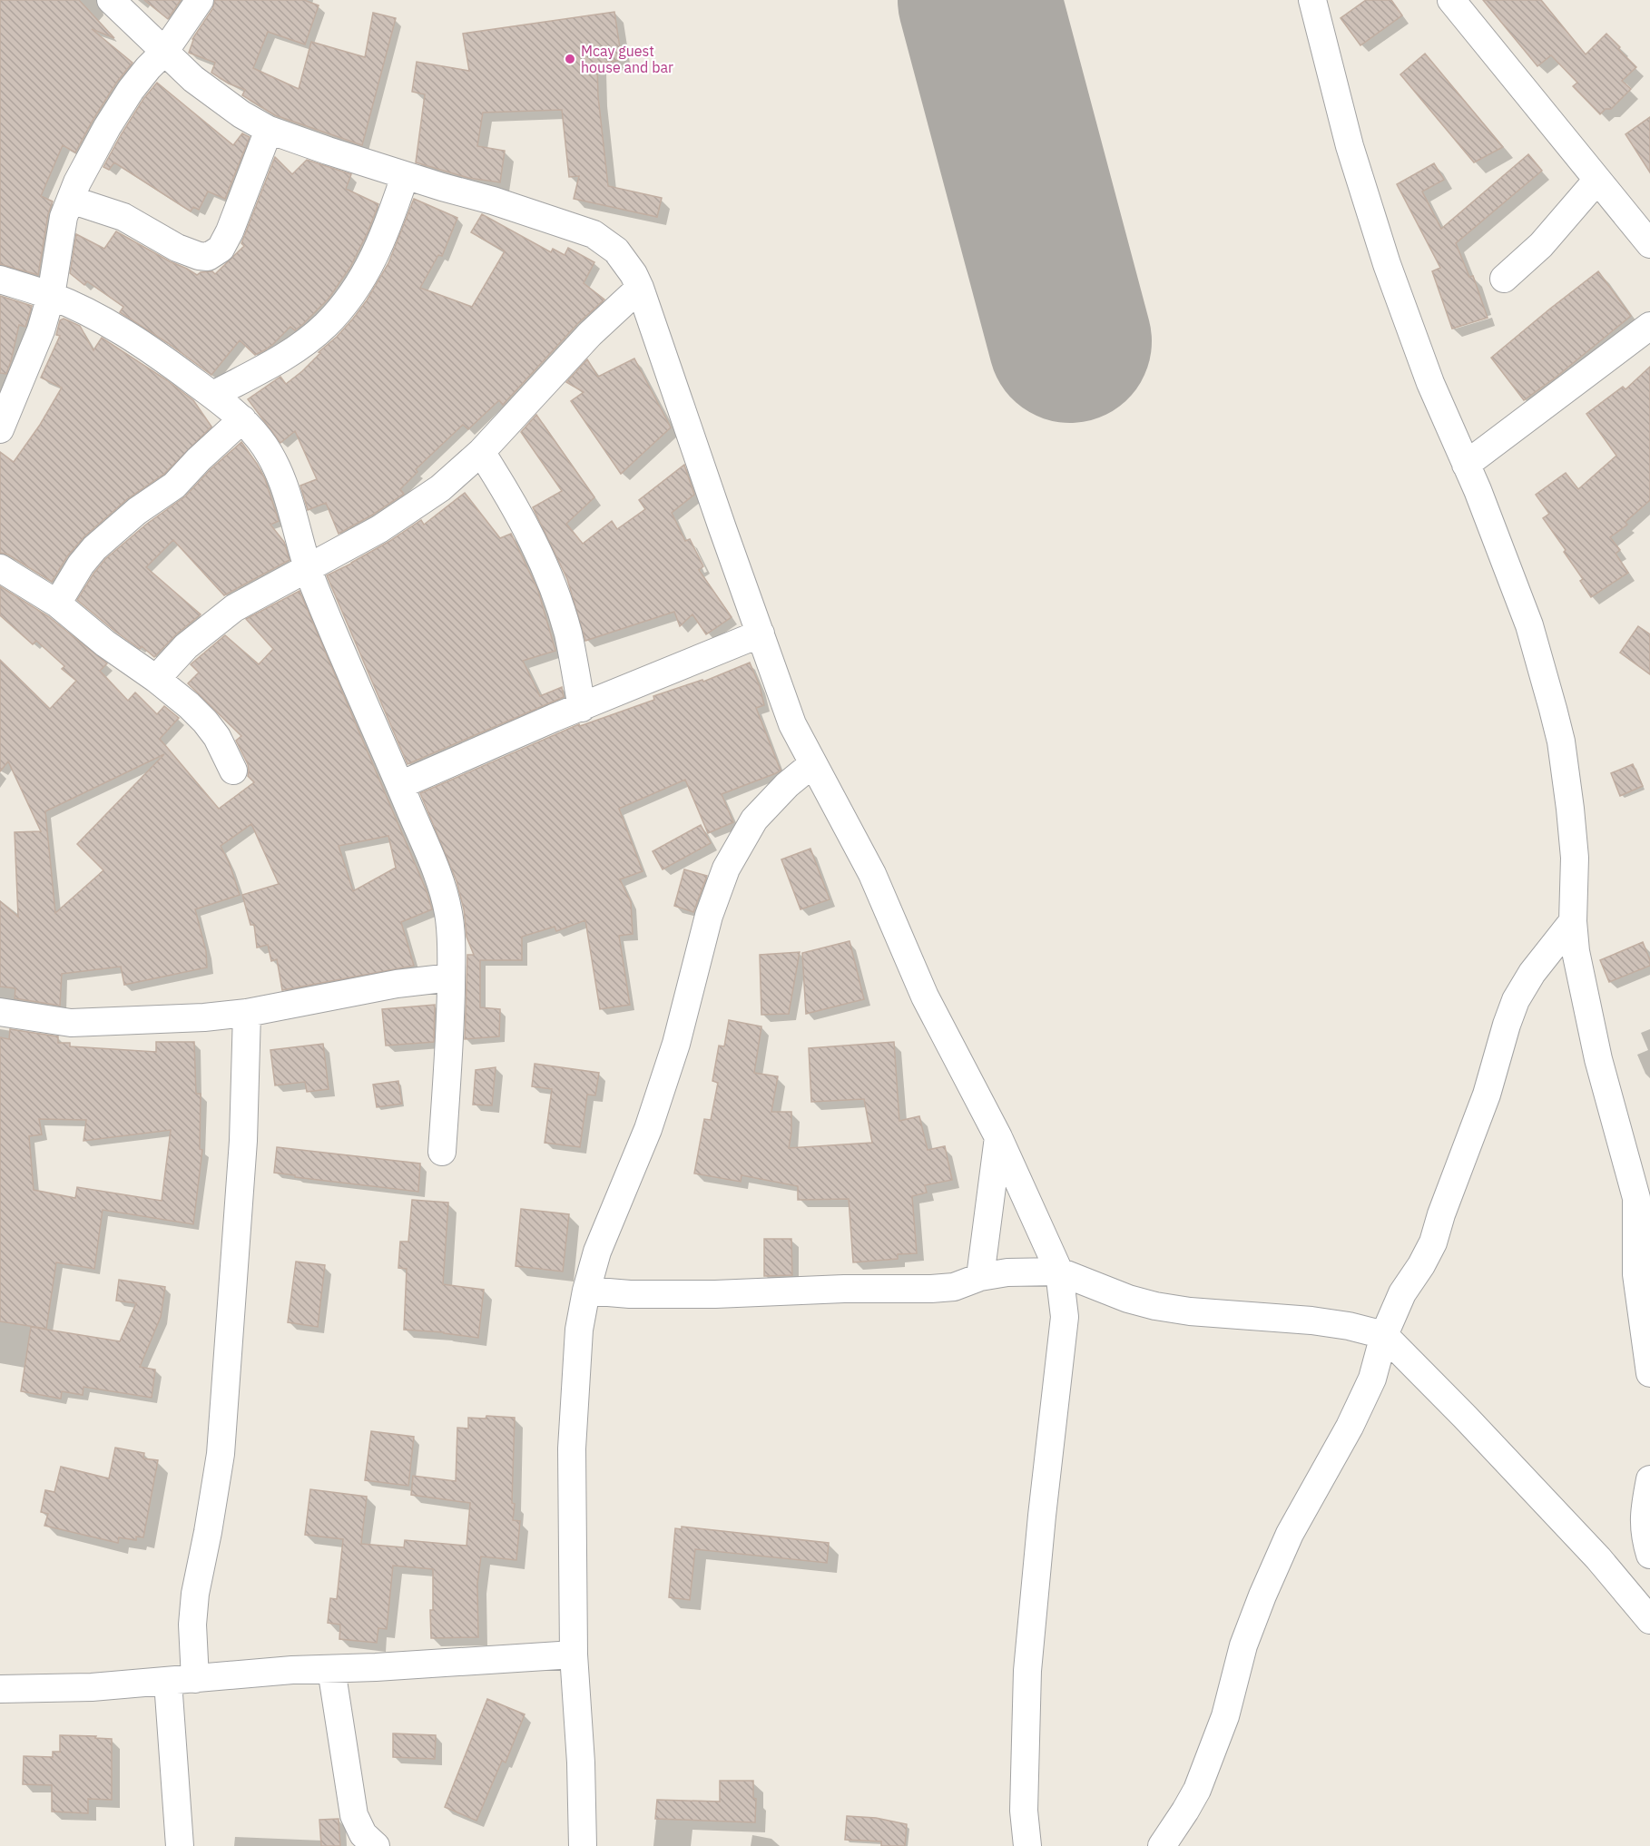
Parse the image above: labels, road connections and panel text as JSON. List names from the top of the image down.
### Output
{
  "places": ["Mcay guest house and bar"]
}
